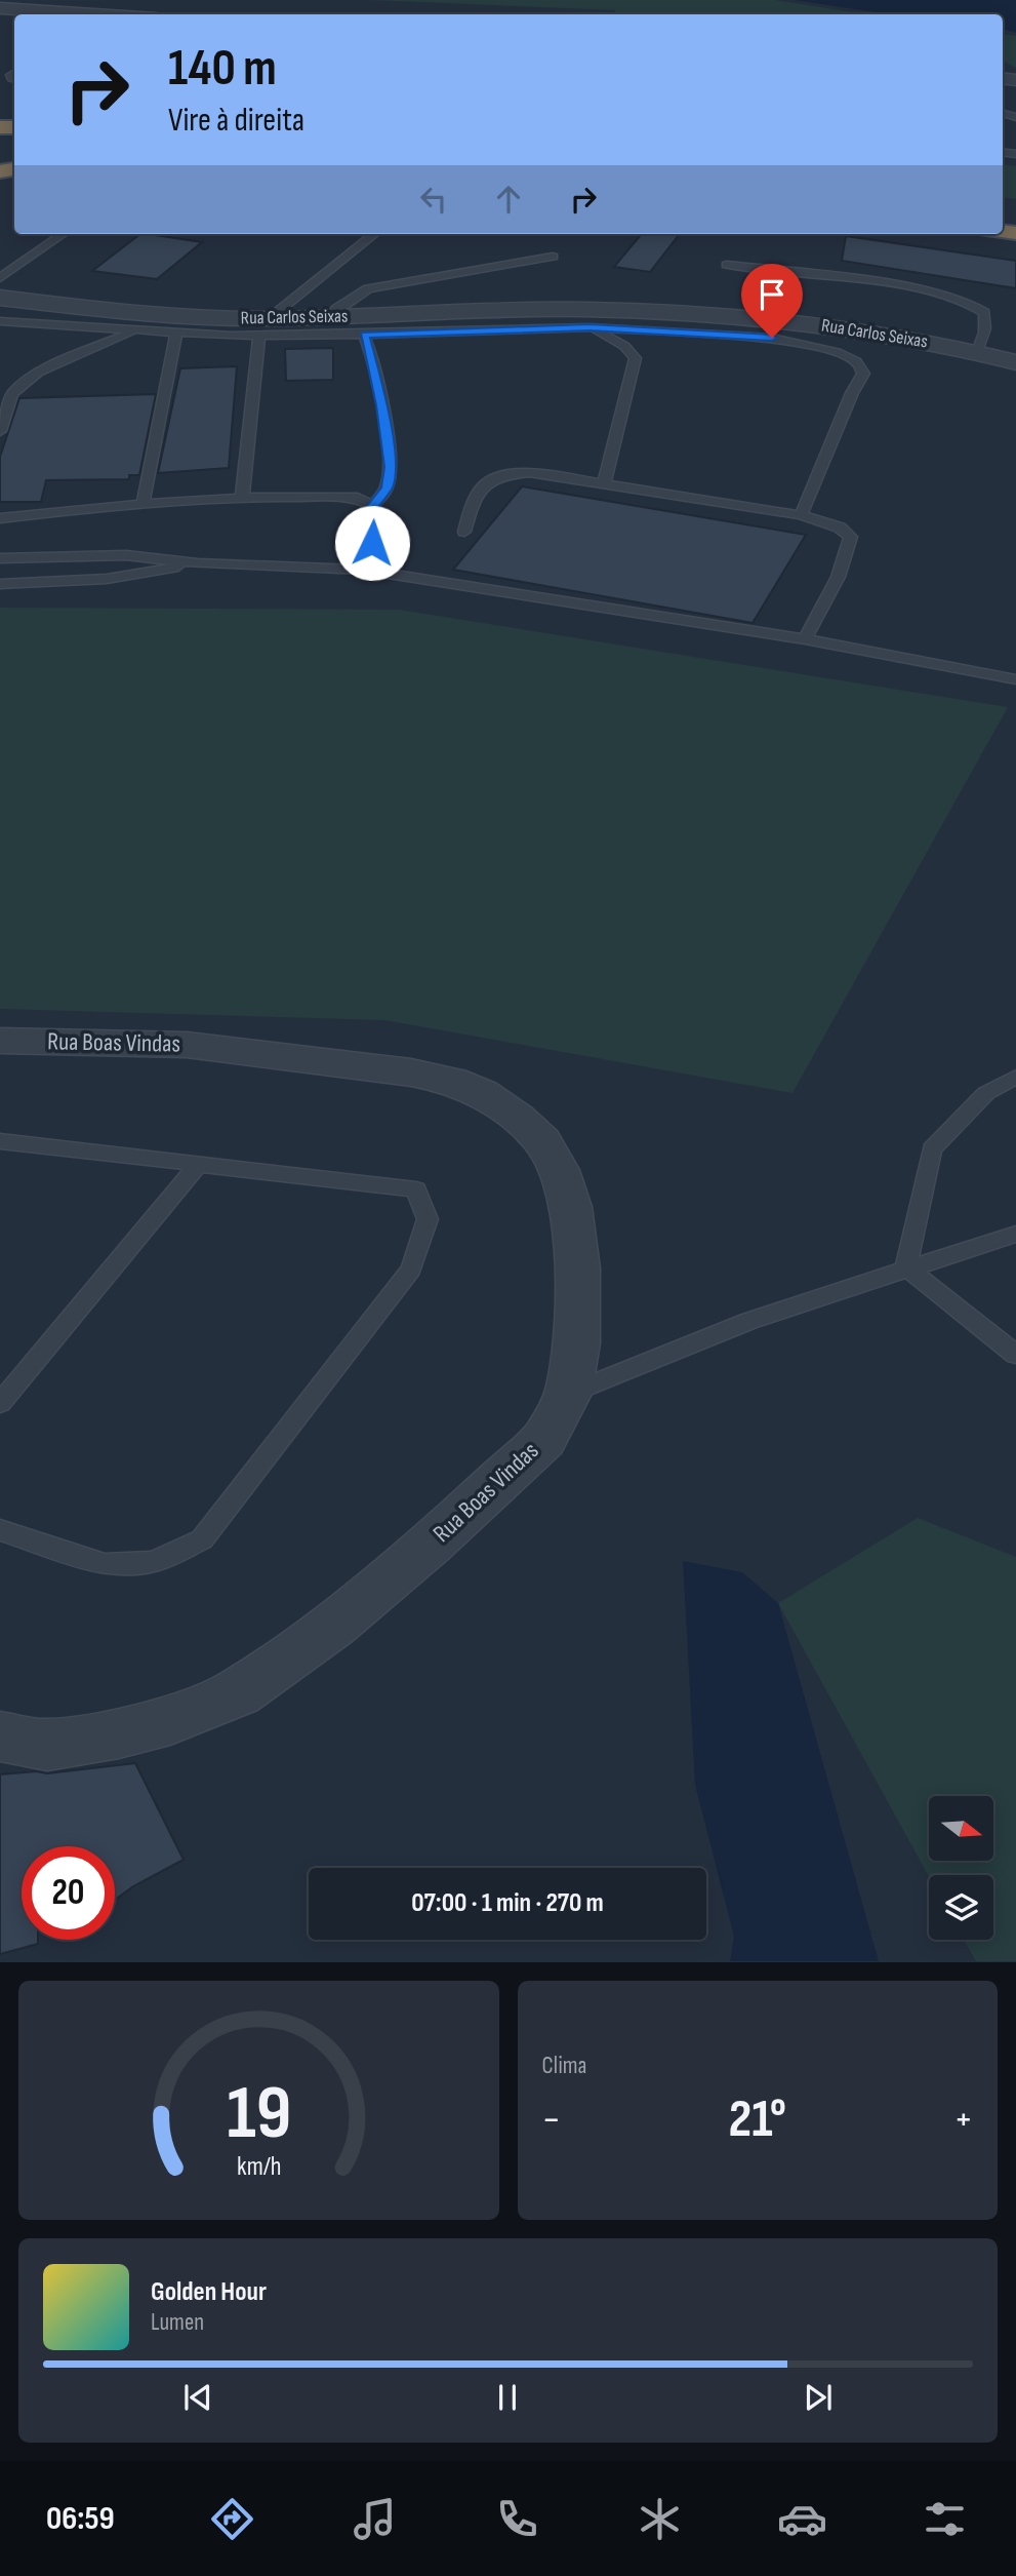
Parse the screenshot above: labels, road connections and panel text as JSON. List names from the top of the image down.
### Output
{
  "streets": {
    "street": ["Rua Carlos Seixas", "Rua Boas Vindas"]
  },
  "north": "right",
  "page": {
    "turn": ["140 m", "Vire à direita"],
    "limit": "20",
    "trip": "07:00 · 1 min · 270 m",
    "tile": "Clima",
    "heat": ["−", "21°", "+"],
    "song": ["Golden Hour", "Lumen"],
    "tabs": "06:59",
    "gauge": ["19", "km/h"]
  }
}
